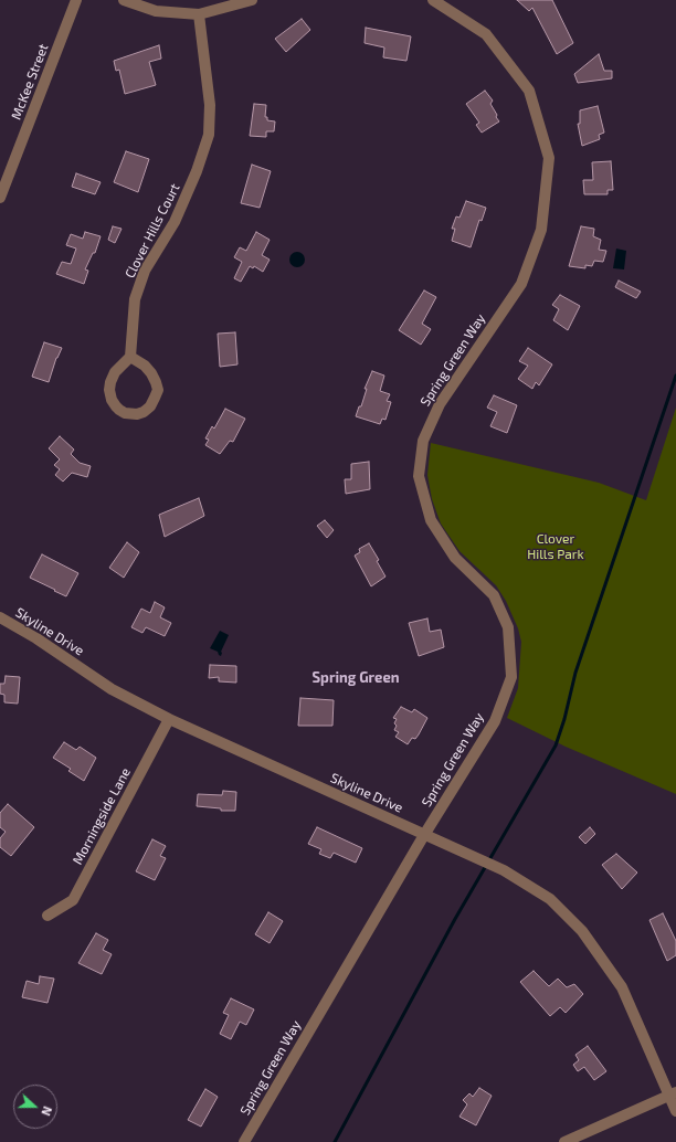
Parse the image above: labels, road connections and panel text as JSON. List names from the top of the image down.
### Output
{
  "streets": {
    "street": [
      "McKee Street",
      "Clover Hills Court",
      "Spring Green Way",
      "Skyline Drive",
      "Morningside Lane"
    ]
  },
  "crossings": [
    ["Spring Green Way", "Skyline Drive"],
    ["Skyline Drive", "Morningside Lane"]
  ],
  "districts": ["Spring Green"],
  "parks": ["Clover Hills Park"],
  "north": "right"
}
